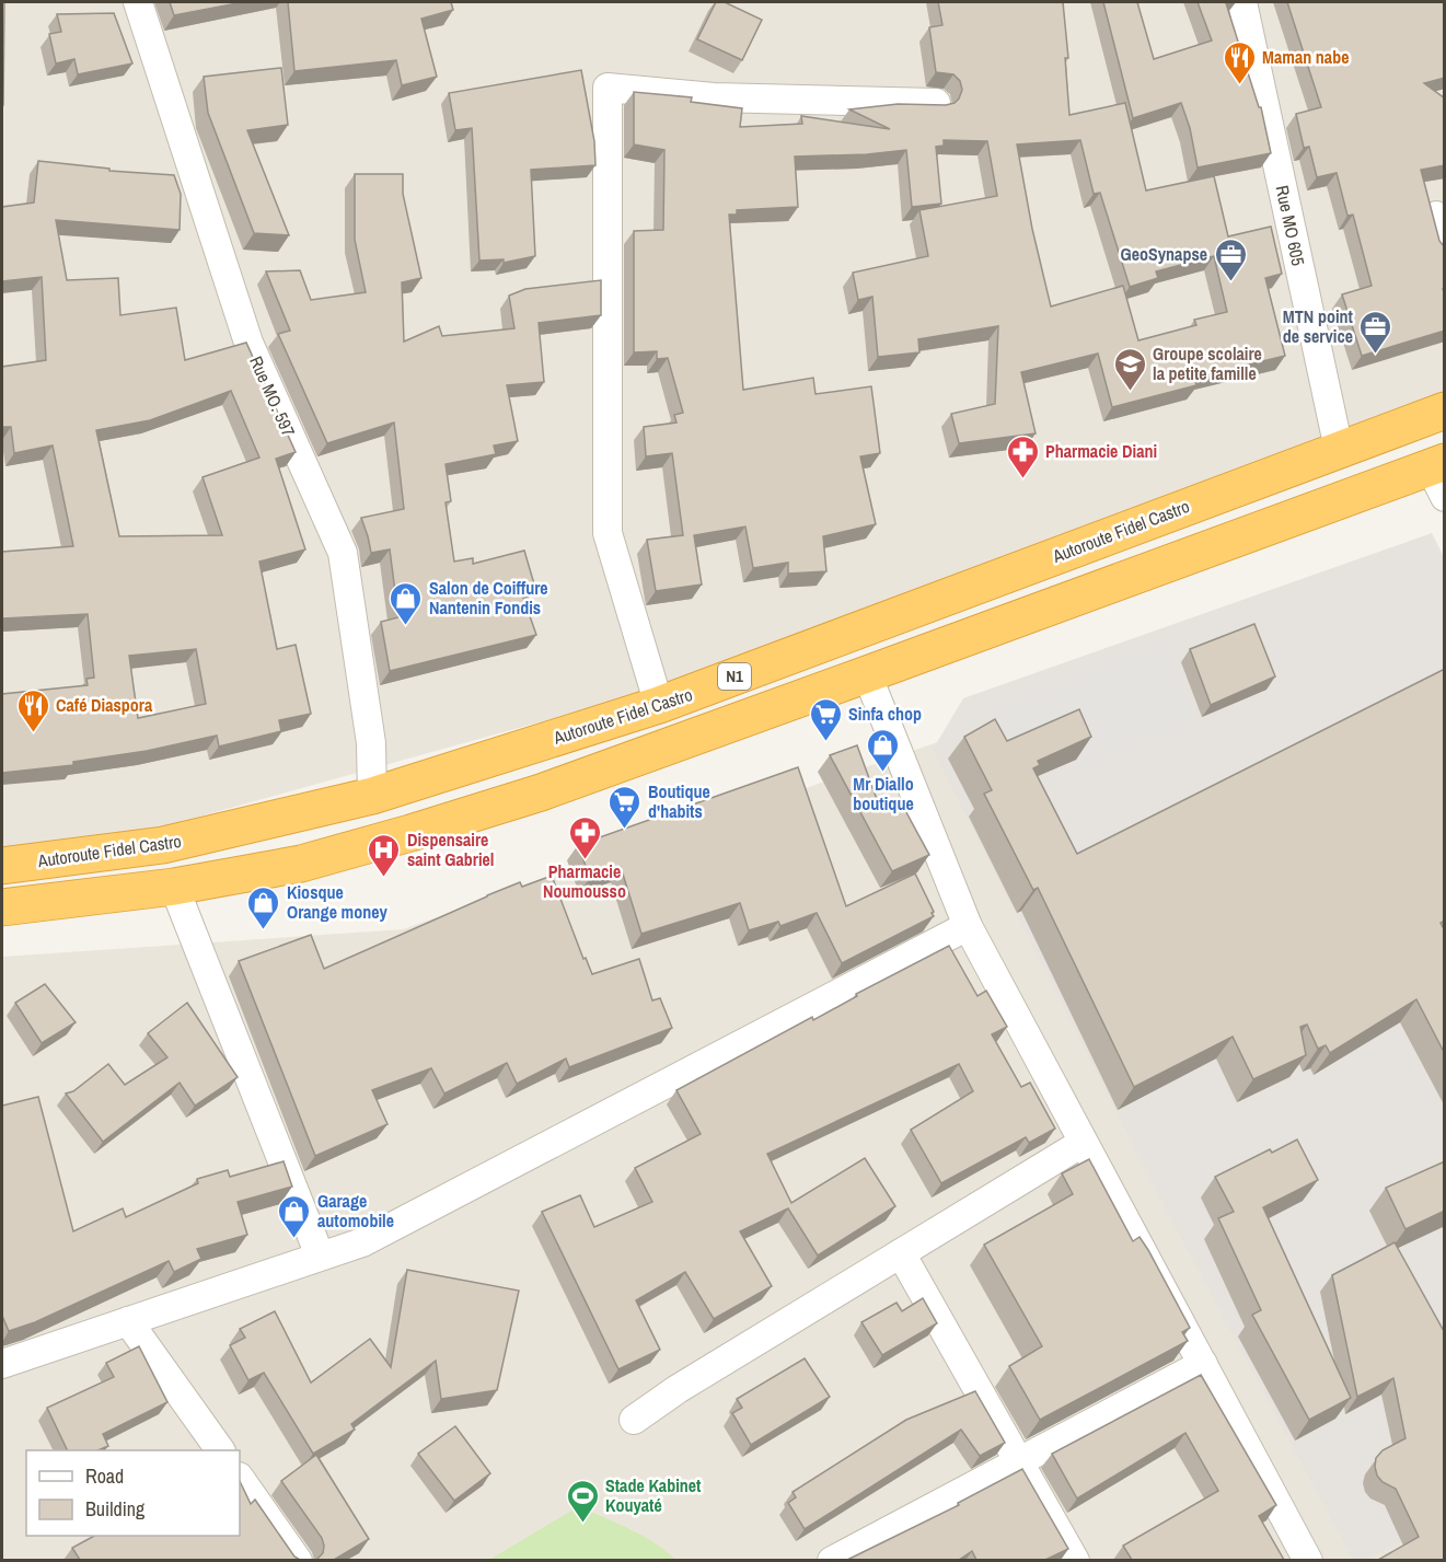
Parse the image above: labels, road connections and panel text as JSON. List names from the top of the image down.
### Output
{
  "streets": {
    "highway": ["Autoroute Fidel Castro", "N1"],
    "street": ["Rue MO 605", "Rue MO. 597"]
  },
  "crossings": [
    ["Rue MO 605", "Autoroute Fidel Castro"],
    ["Rue MO. 597", "Autoroute Fidel Castro"]
  ],
  "places": {
    "restaurant": ["Maman nabe", "Café Diaspora"],
    "office": ["GeoSynapse", "MTN point de service"],
    "school or university": ["Groupe scolaire la petite famille"],
    "pharmacy": ["Pharmacie Diani", "Pharmacie Noumousso"],
    "shop": [
      "Salon de Coiffure Nantenin Fondis",
      "Mr Diallo boutique",
      "Kiosque Orange money",
      "Garage automobile"
    ],
    "supermarket": ["Sinfa chop", "Boutique d'habits"],
    "hospital": ["Dispensaire saint Gabriel"],
    "sports": ["Stade Kabinet Kouyaté"]
  },
  "legend": ["Road", "Building"]
}
